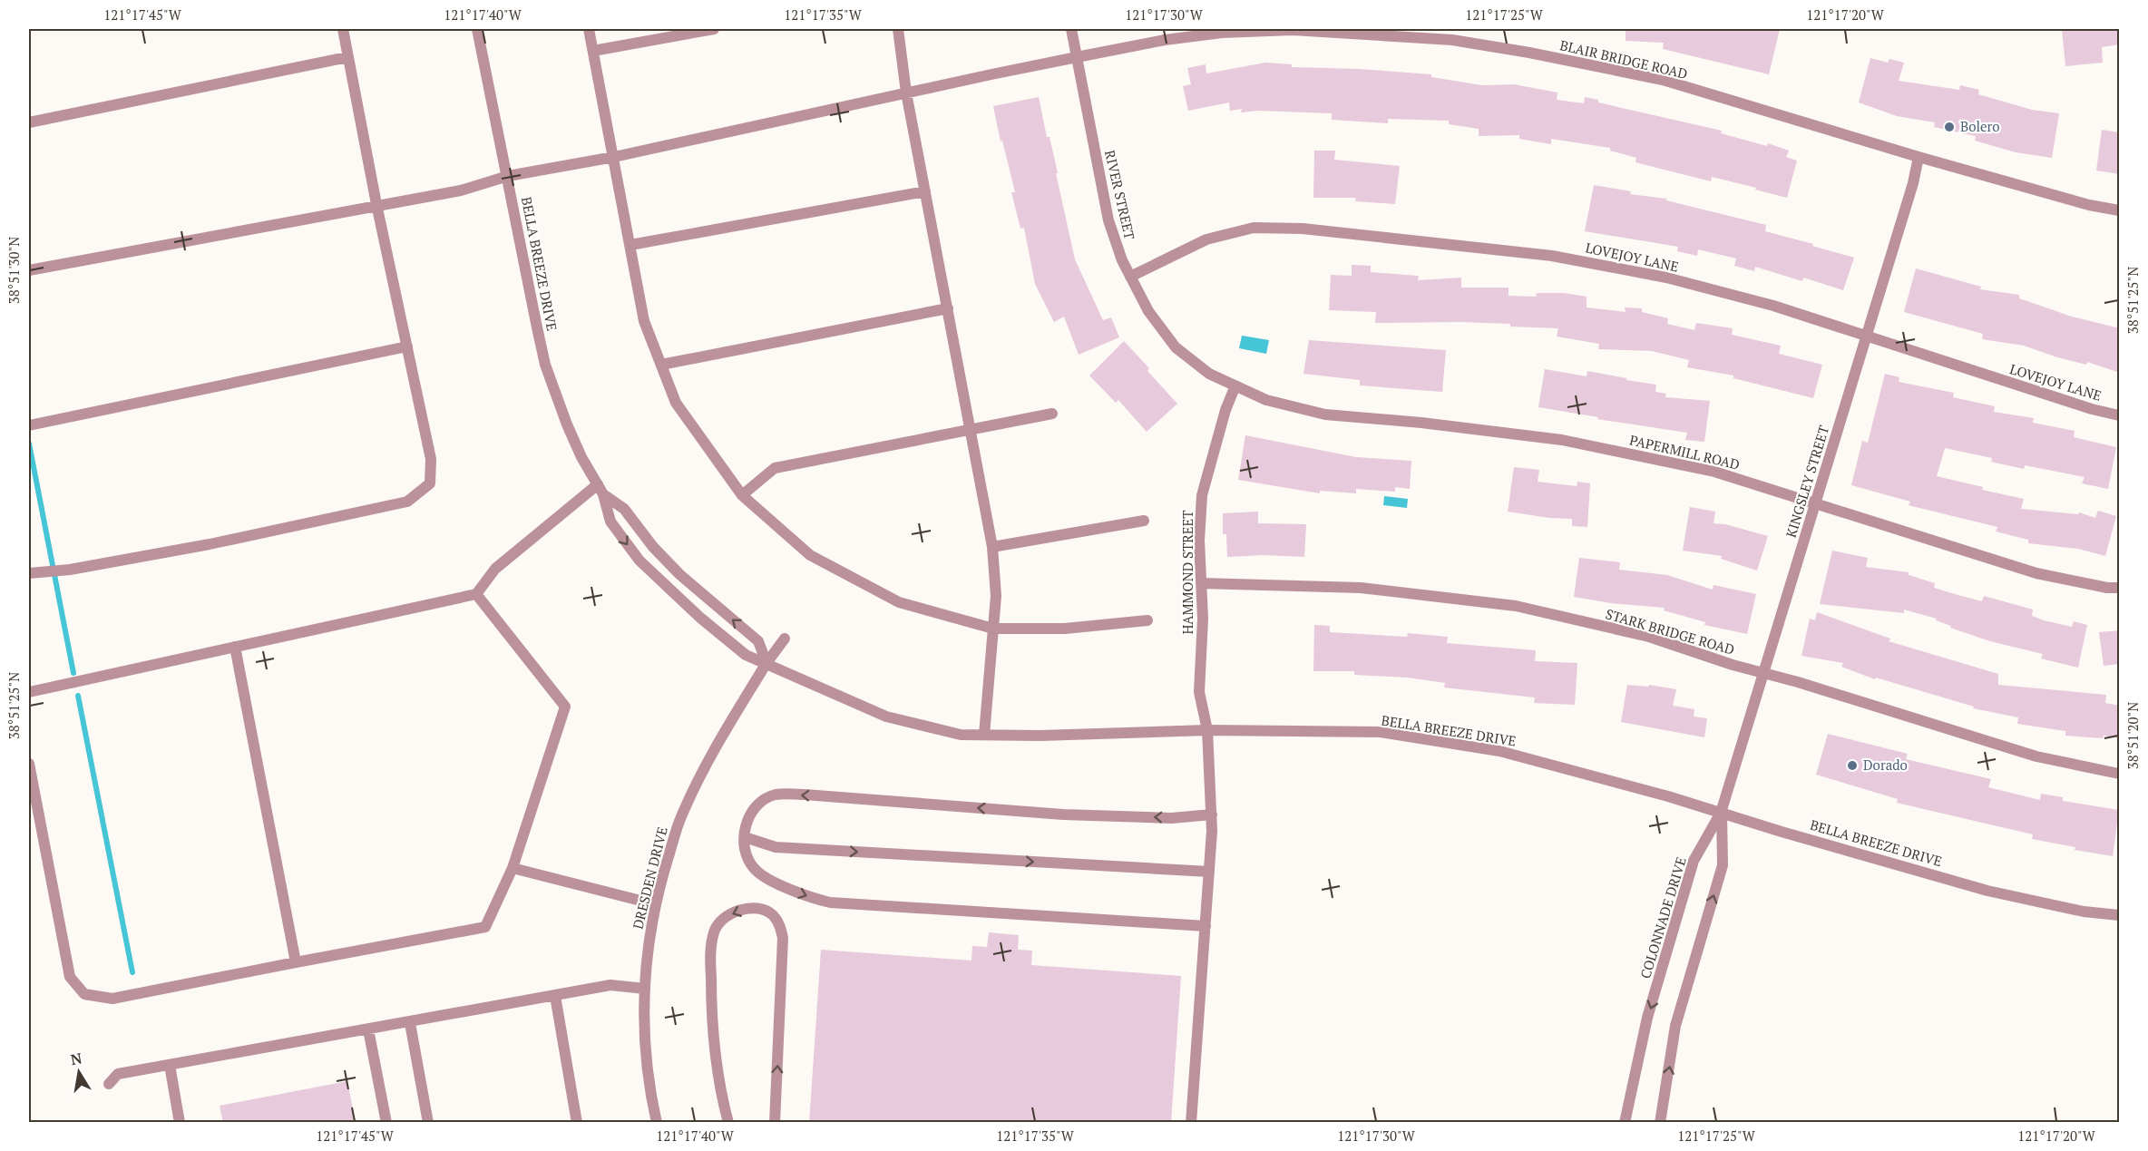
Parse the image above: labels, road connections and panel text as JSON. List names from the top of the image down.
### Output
{
  "streets": {
    "street": [
      "BLAIR BRIDGE ROAD",
      "RIVER STREET",
      "LOVEJOY LANE",
      "BELLA BREEZE DRIVE",
      "PAPERMILL ROAD",
      "KINGSLEY STREET",
      "HAMMOND STREET",
      "STARK BRIDGE ROAD",
      "DRESDEN DRIVE",
      "COLONNADE DRIVE"
    ]
  },
  "crossings": [
    ["BLAIR BRIDGE ROAD", "RIVER STREET"],
    ["BLAIR BRIDGE ROAD", "BELLA BREEZE DRIVE"],
    ["BLAIR BRIDGE ROAD", "KINGSLEY STREET"],
    ["RIVER STREET", "LOVEJOY LANE"],
    ["RIVER STREET", "PAPERMILL ROAD"],
    ["RIVER STREET", "HAMMOND STREET"],
    ["LOVEJOY LANE", "KINGSLEY STREET"],
    ["BELLA BREEZE DRIVE", "KINGSLEY STREET"],
    ["BELLA BREEZE DRIVE", "HAMMOND STREET"],
    ["BELLA BREEZE DRIVE", "DRESDEN DRIVE"],
    ["BELLA BREEZE DRIVE", "COLONNADE DRIVE"],
    ["PAPERMILL ROAD", "KINGSLEY STREET"],
    ["PAPERMILL ROAD", "HAMMOND STREET"],
    ["KINGSLEY STREET", "STARK BRIDGE ROAD"],
    ["KINGSLEY STREET", "COLONNADE DRIVE"],
    ["HAMMOND STREET", "STARK BRIDGE ROAD"]
  ],
  "places": ["Bolero", "Dorado"],
  "north": "top",
  "coordinates": [
    "121°17'45\"W",
    "121°17'40\"W",
    "121°17'35\"W",
    "121°17'30\"W",
    "121°17'25\"W",
    "121°17'20\"W",
    "38°51'30\"N",
    "38°51'25\"N",
    "38°51'20\"N"
  ]
}
